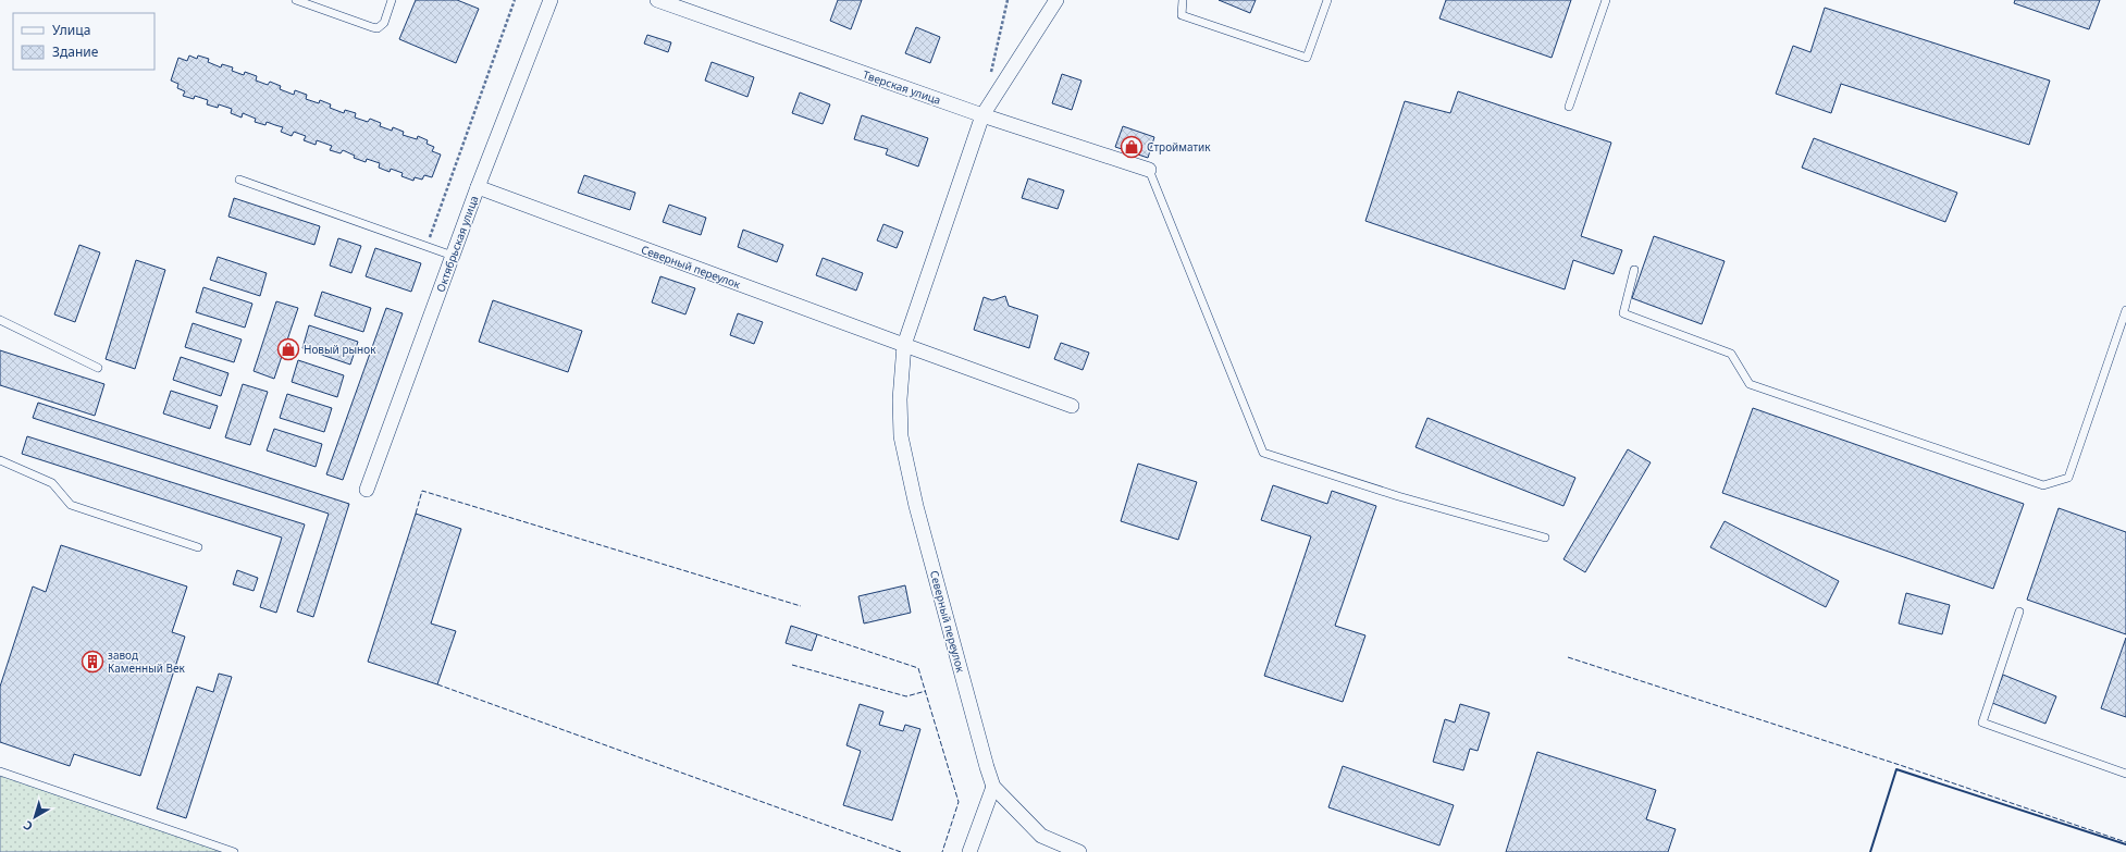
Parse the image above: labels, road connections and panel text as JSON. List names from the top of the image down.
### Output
{
  "streets": {
    "street": ["Тверская улица", "Октябрьская улица", "Северный переулок"]
  },
  "crossings": [
    ["Октябрьская улица", "Северный переулок"]
  ],
  "places": {
    "shop": ["Стройматик", "Новый рынок"],
    "building": ["завод Каменный Век"]
  },
  "legend": ["Улица", "Здание"],
  "north": "bottom left"
}
